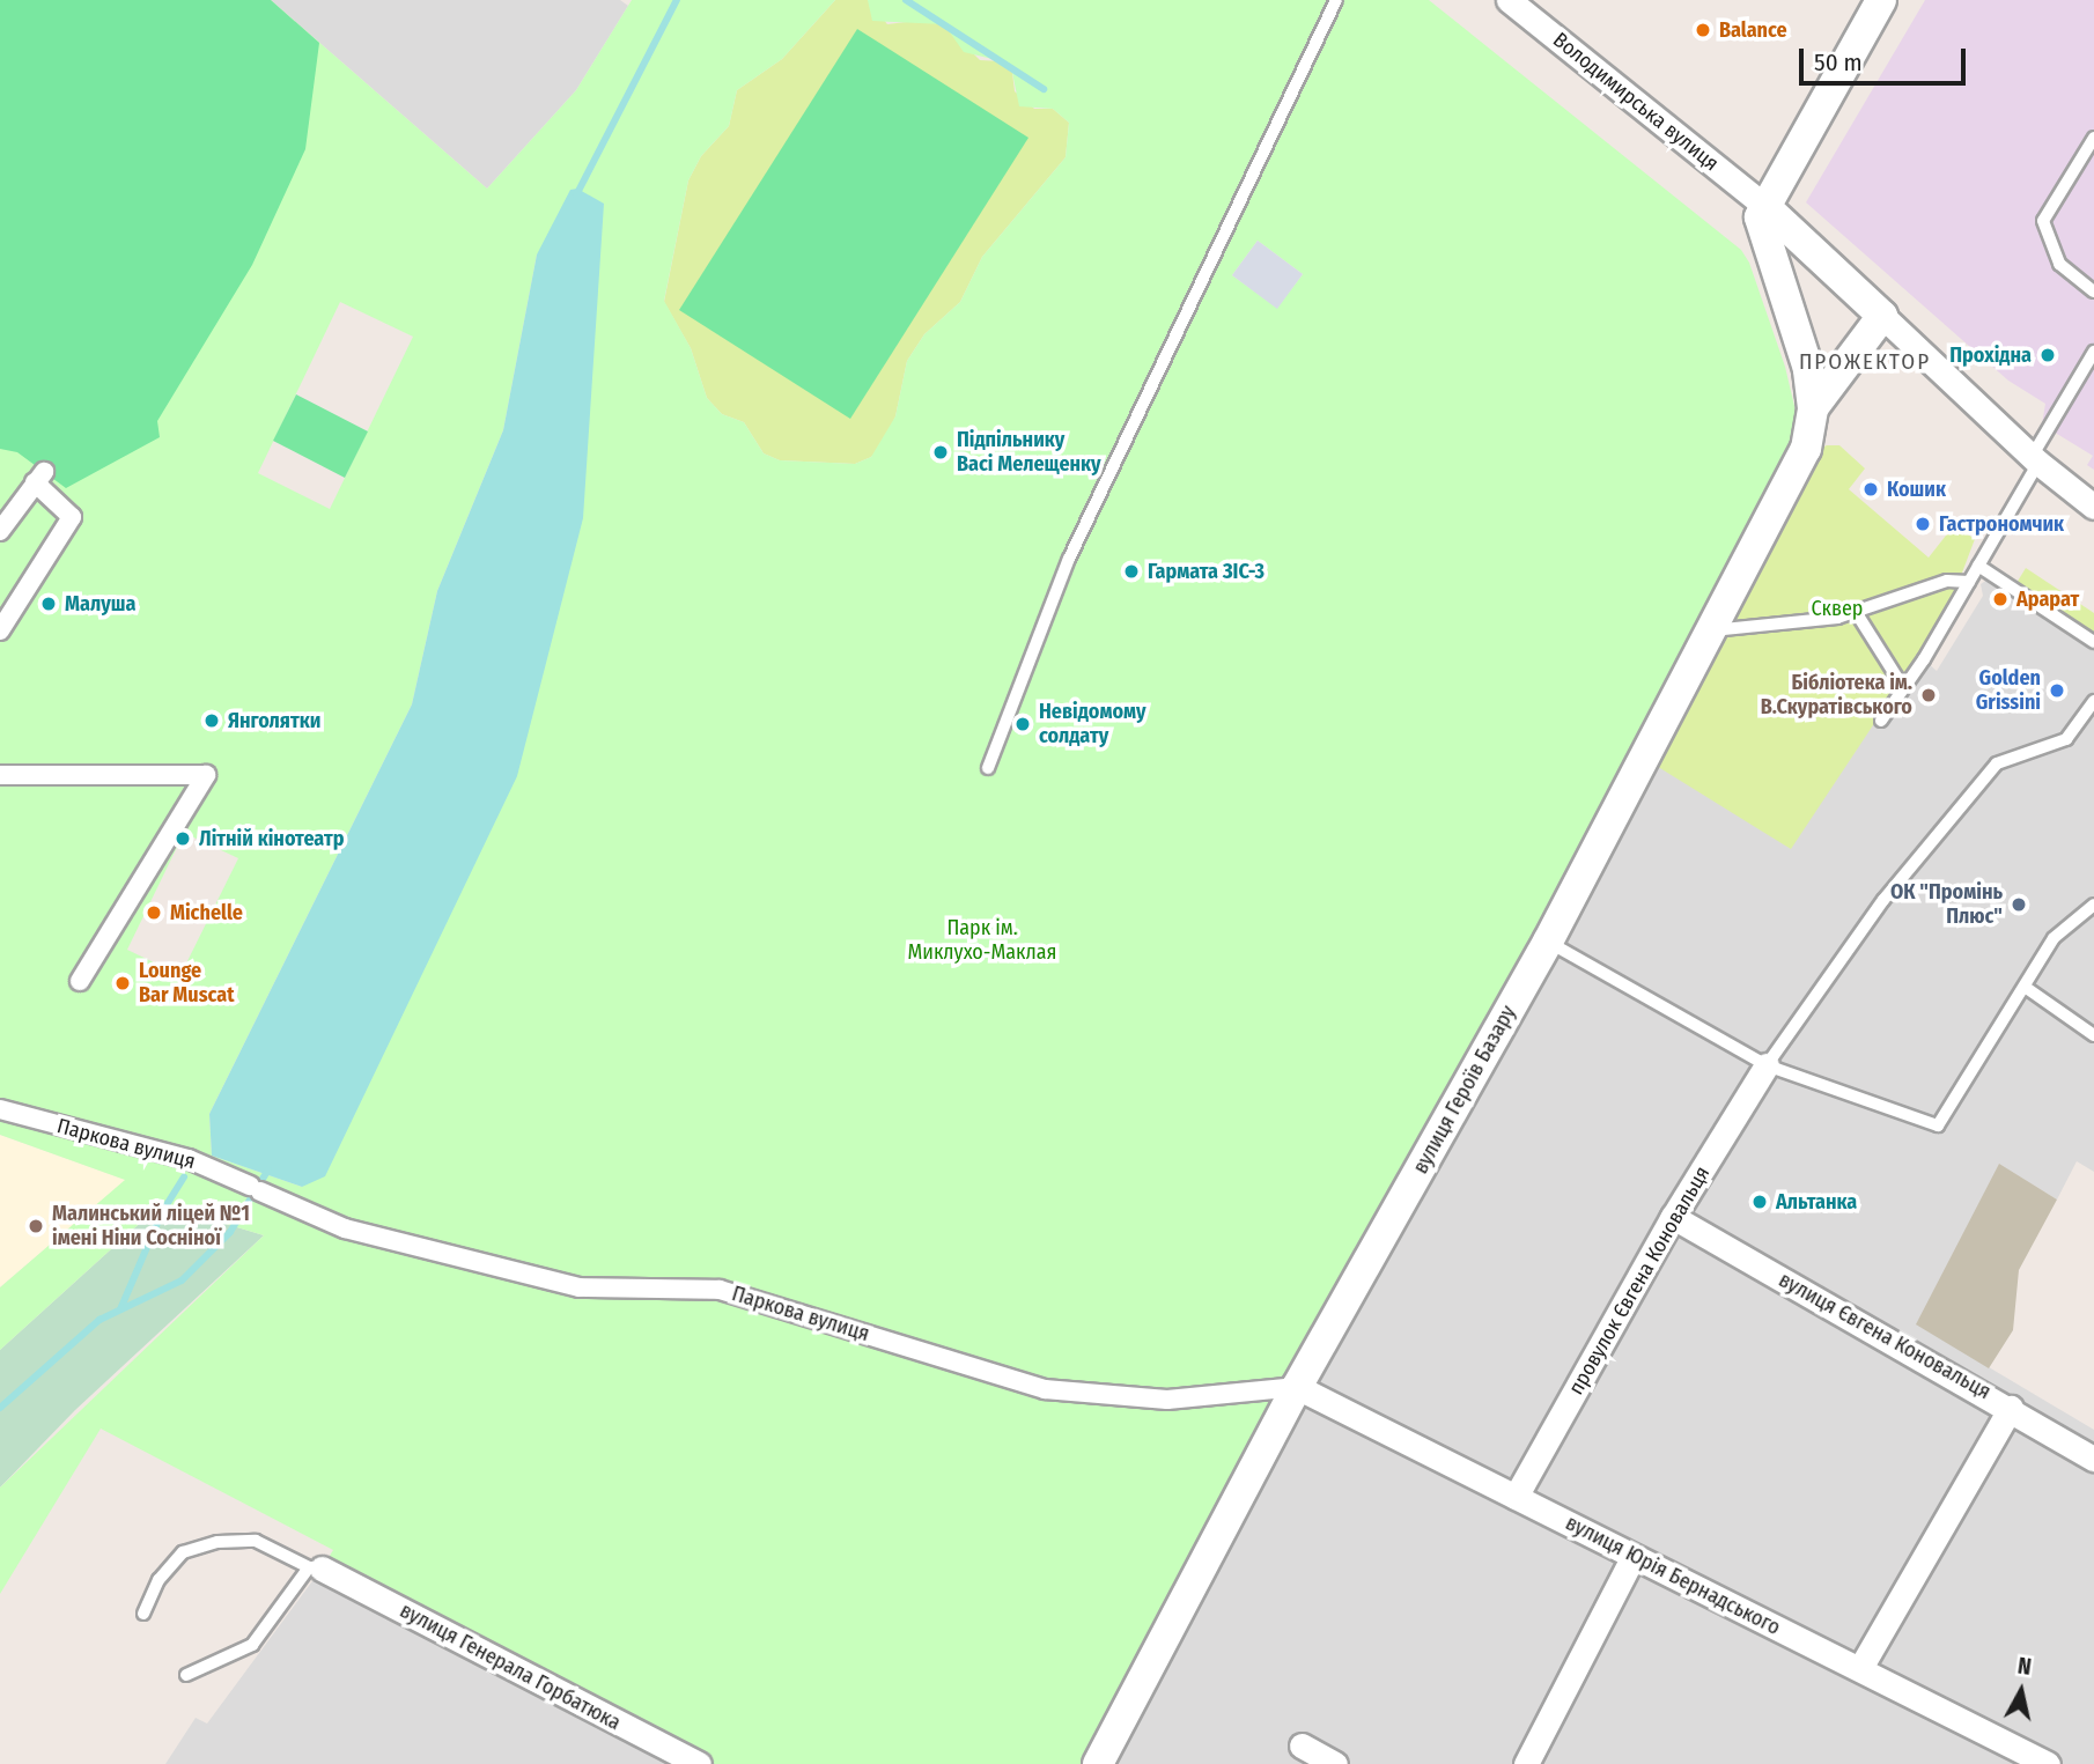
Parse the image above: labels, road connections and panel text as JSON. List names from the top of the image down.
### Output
{
  "streets": {
    "street": [
      "Володимирська вулиця",
      "вулиця Героїв Базару",
      "Паркова вулиця",
      "провулок Євгена Коновальця",
      "вулиця Євгена Коновальця",
      "вулиця Юрія Бернадського",
      "вулиця Генерала Горбатюка"
    ]
  },
  "crossings": [
    ["вулиця Героїв Базару", "Паркова вулиця"],
    ["вулиця Героїв Базару", "вулиця Юрія Бернадського"],
    ["Паркова вулиця", "вулиця Юрія Бернадського"],
    ["провулок Євгена Коновальця", "вулиця Євгена Коновальця"],
    ["провулок Євгена Коновальця", "вулиця Юрія Бернадського"]
  ],
  "districts": ["ПРОЖЕКТОР"],
  "parks": ["Сквер", "Парк ім. Миклухо-Маклая"],
  "places": [
    "Balance",
    "Прохідна",
    "Підпільнику Васі Мелещенку",
    "Кошик",
    "Гастрономчик",
    "Гармата ЗІС-3",
    "Арарат",
    "Малуша",
    "Golden Grissini",
    "Бібліотека ім. В.Скуратівського",
    "Янголятки",
    "Невідомому солдату",
    "Літній кінотеатр",
    "ОК \"Промінь Плюс\"",
    "Michelle",
    "Lounge Bar Muscat",
    "Альтанка",
    "Малинський ліцей №1 імені Ніни Сосніної"
  ],
  "scale_bar": "50 m",
  "north": "top"
}
